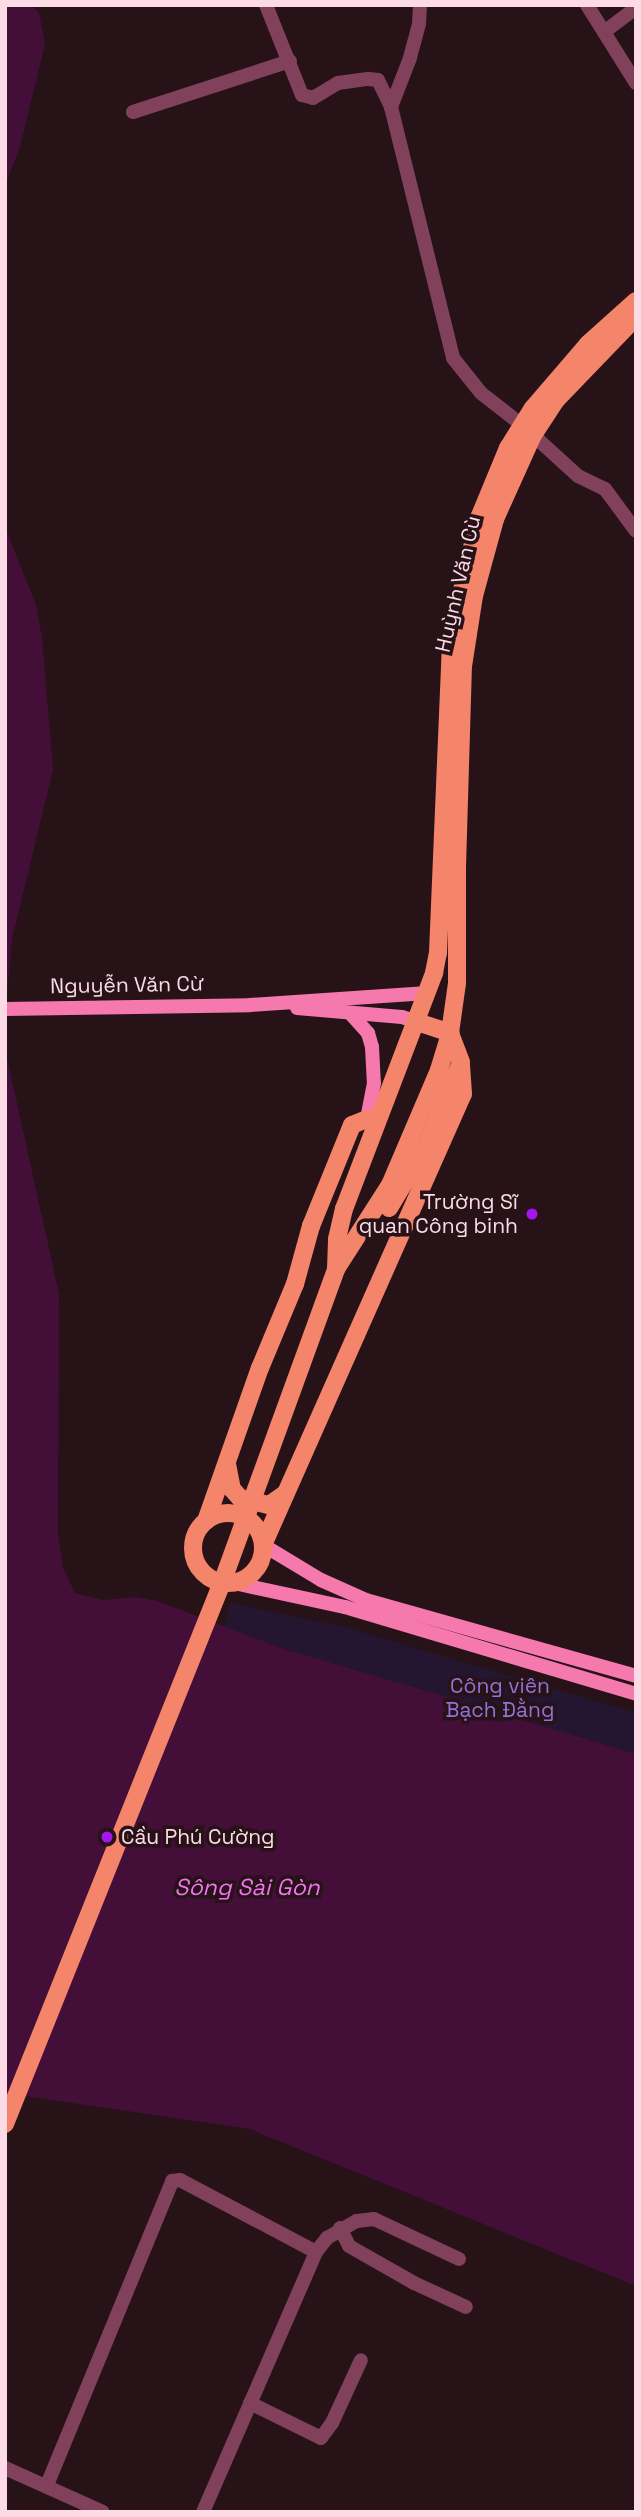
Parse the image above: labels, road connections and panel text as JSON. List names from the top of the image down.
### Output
{
  "streets": {
    "main road": ["Huỳnh Văn Cù"],
    "street": ["Nguyễn Văn Cừ"]
  },
  "water": ["Sông Sài Gòn"],
  "parks": ["Công viên Bạch Đằng"],
  "places": ["Trường Sĩ quan Công binh", "Cầu Phú Cường"]
}
